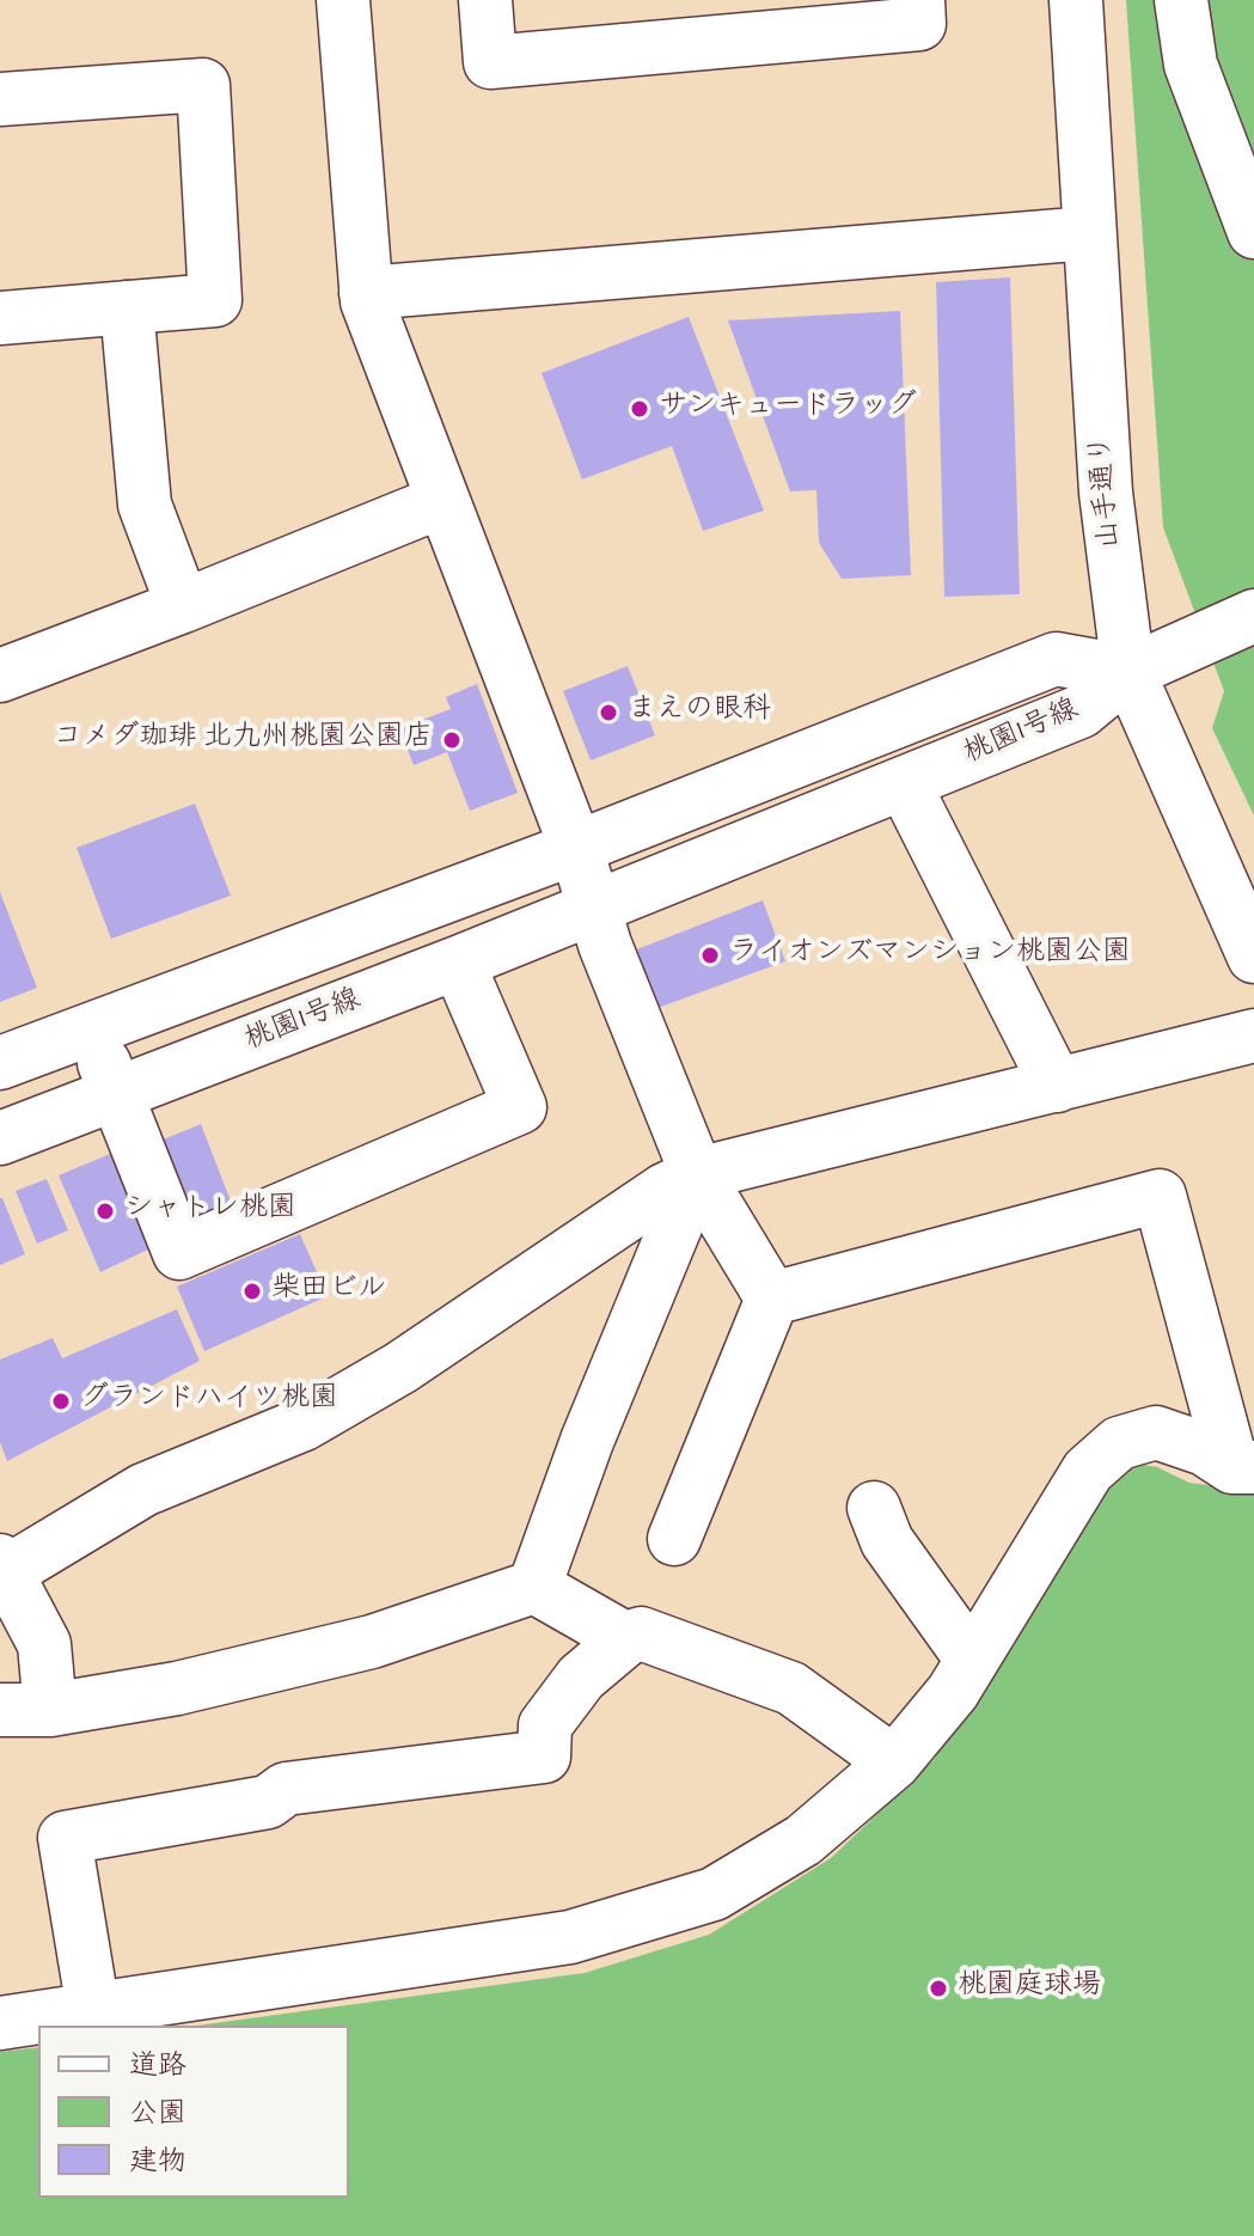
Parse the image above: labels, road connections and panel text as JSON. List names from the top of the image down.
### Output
{
  "streets": {
    "street": ["山手通り", "桃園1号線"]
  },
  "crossings": [
    ["山手通り", "桃園1号線"]
  ],
  "places": [
    "サンキュードラッグ",
    "まえの眼科",
    "コメダ珈琲 北九州桃園公園店",
    "ライオンズマンション桃園公園",
    "シャトレ桃園",
    "柴田ビル",
    "グランドハイツ桃園",
    "桃園庭球場"
  ],
  "legend": ["道路", "公園", "建物"]
}
